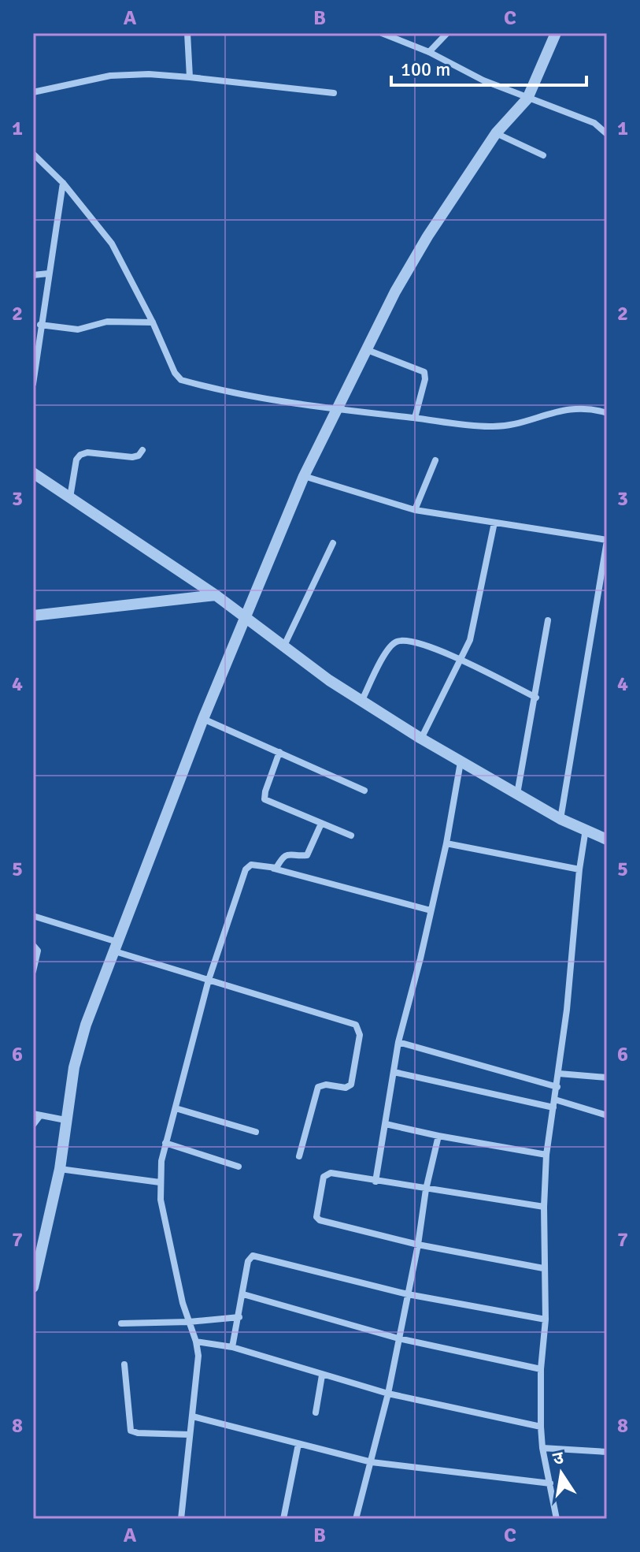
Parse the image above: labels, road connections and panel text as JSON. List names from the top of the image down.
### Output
{
  "scale_bar": "100 m",
  "north": "top",
  "grid": {
    "columns": ["A", "B", "C"],
    "rows": [
      "1",
      "2",
      "3",
      "4",
      "5",
      "6",
      "7",
      "8"
    ]
  }
}
